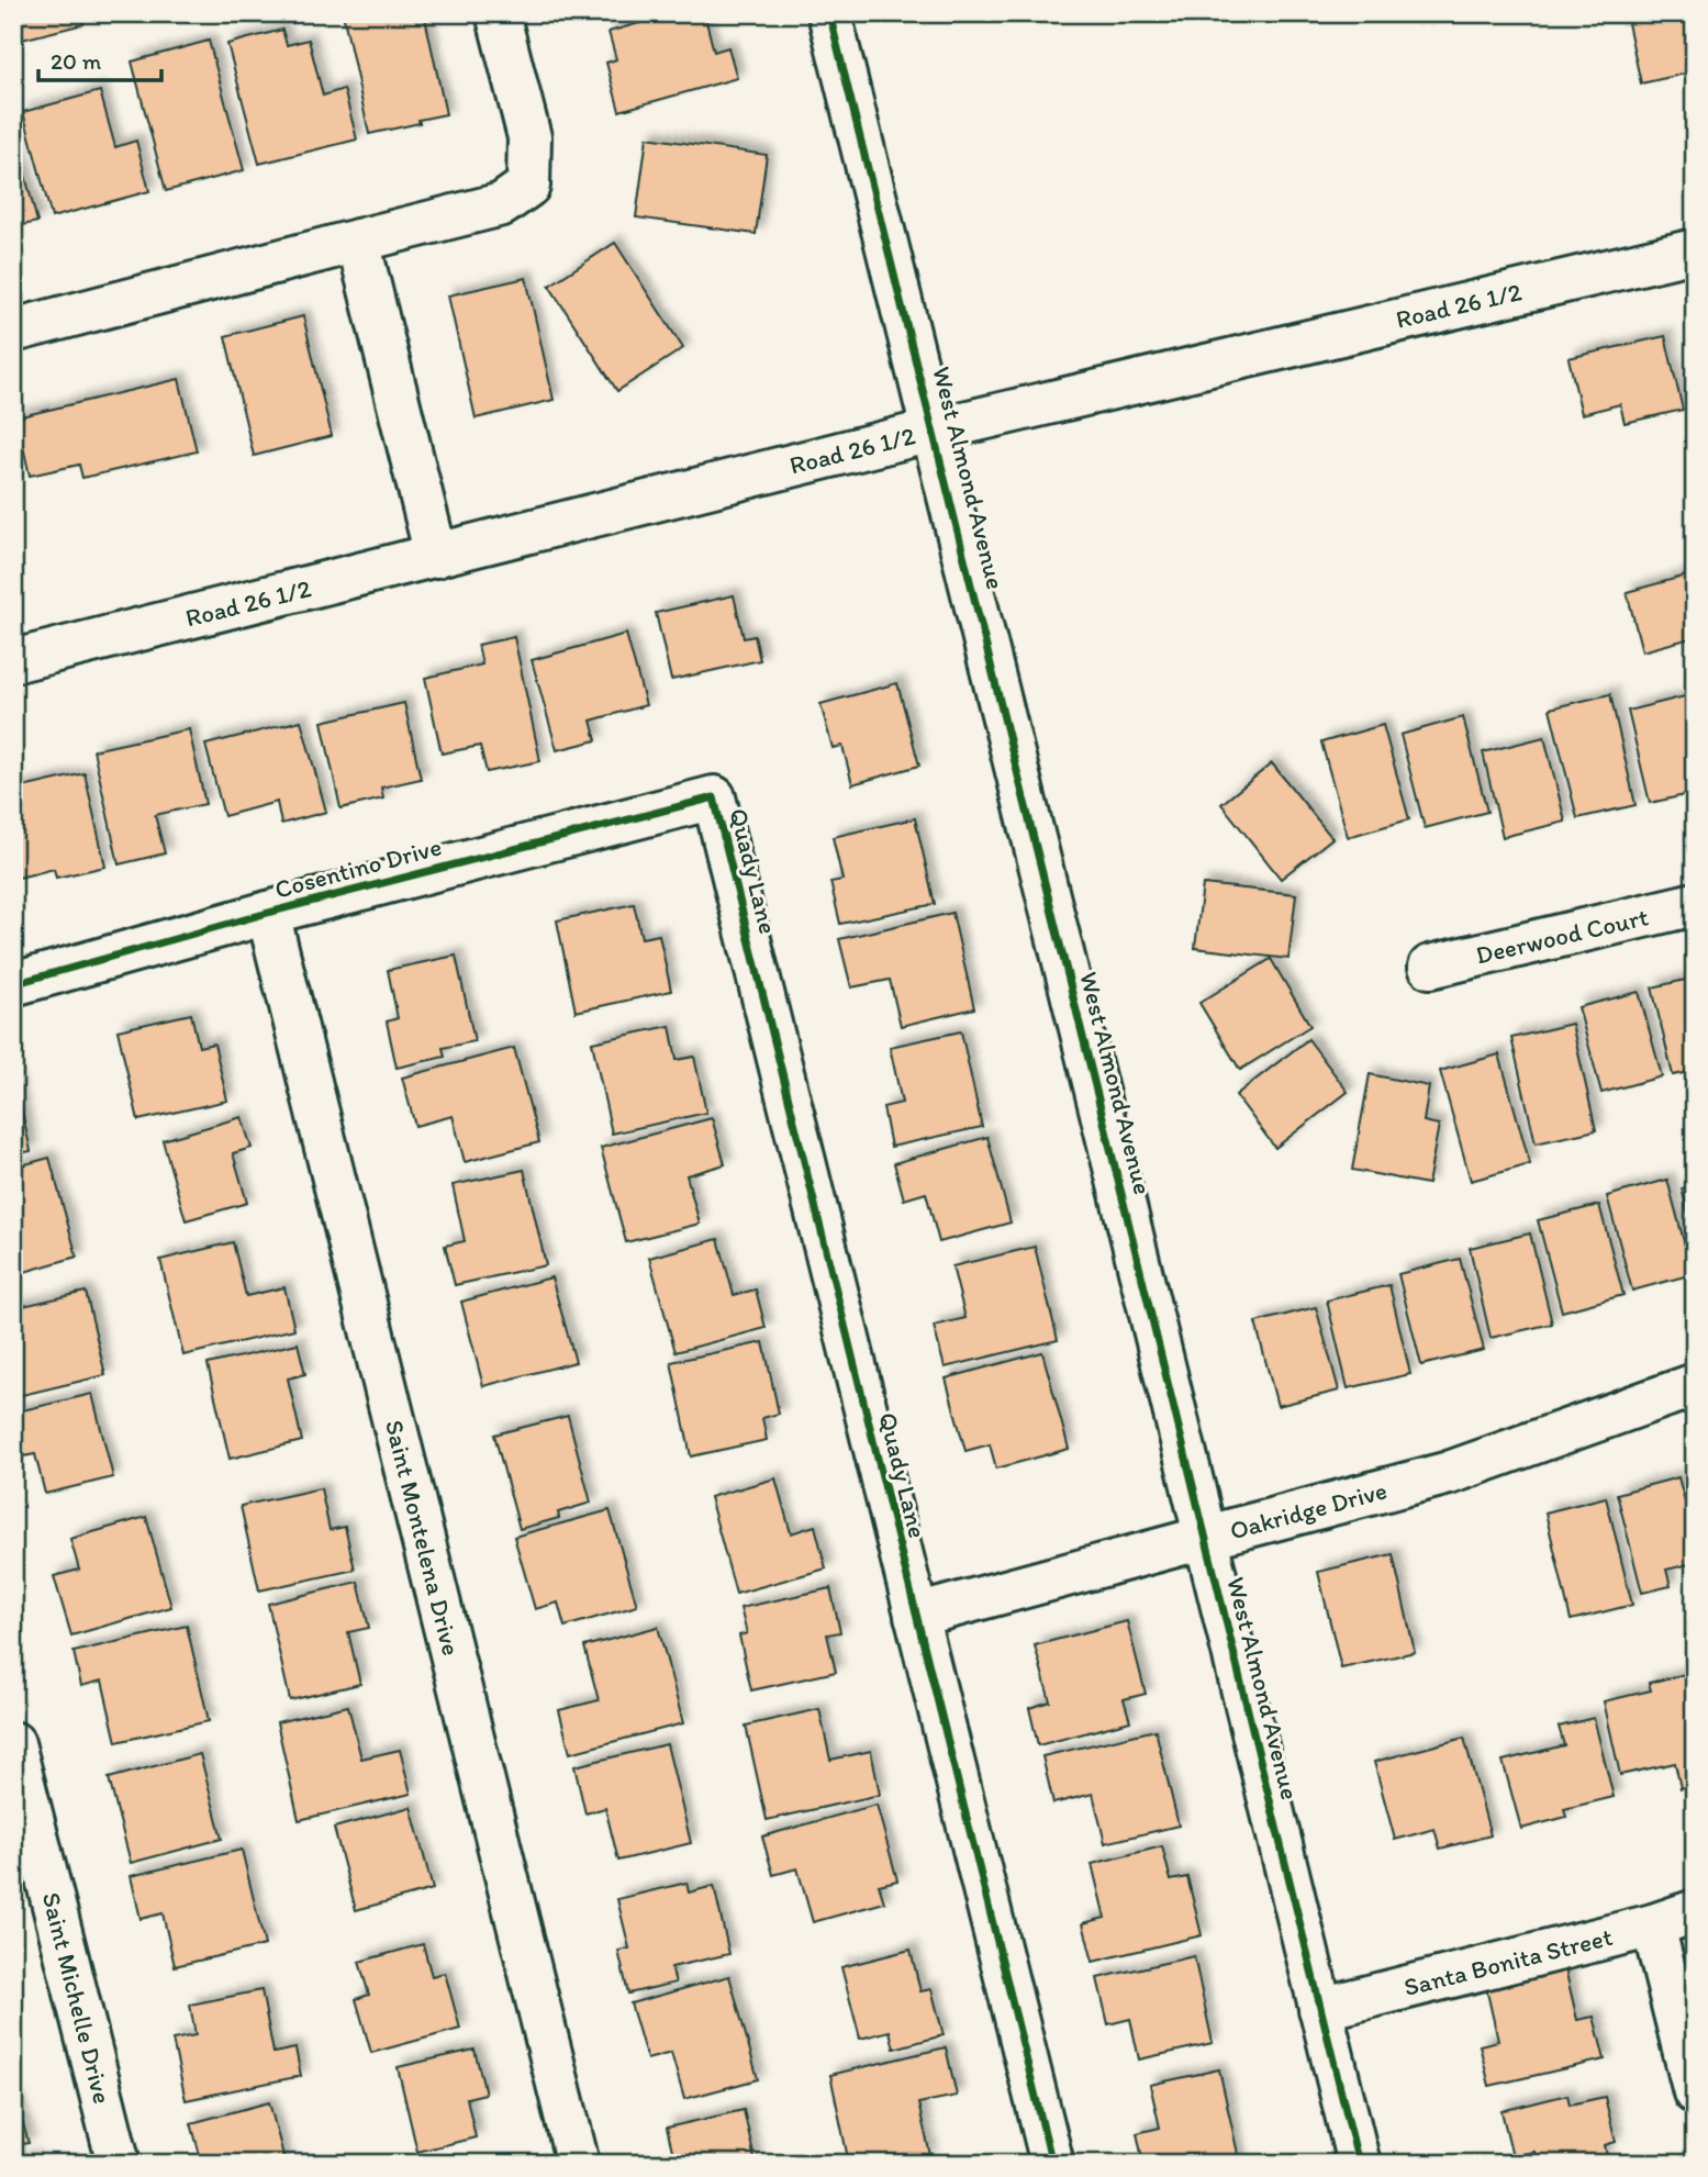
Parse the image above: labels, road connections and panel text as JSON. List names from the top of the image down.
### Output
{
  "streets": {
    "street": [
      "Road 26 1/2",
      "West Almond Avenue",
      "Cosentino Drive",
      "Quady Lane",
      "Deerwood Court",
      "Oakridge Drive",
      "Saint Montelena Drive",
      "Santa Bonita Street",
      "Saint Michelle Drive"
    ]
  },
  "crossings": [
    ["Road 26 1/2", "West Almond Avenue"],
    ["West Almond Avenue", "Oakridge Drive"],
    ["West Almond Avenue", "Santa Bonita Street"],
    ["Cosentino Drive", "Quady Lane"],
    ["Cosentino Drive", "Saint Montelena Drive"],
    ["Quady Lane", "Oakridge Drive"]
  ],
  "scale_bar": "20 m"
}
